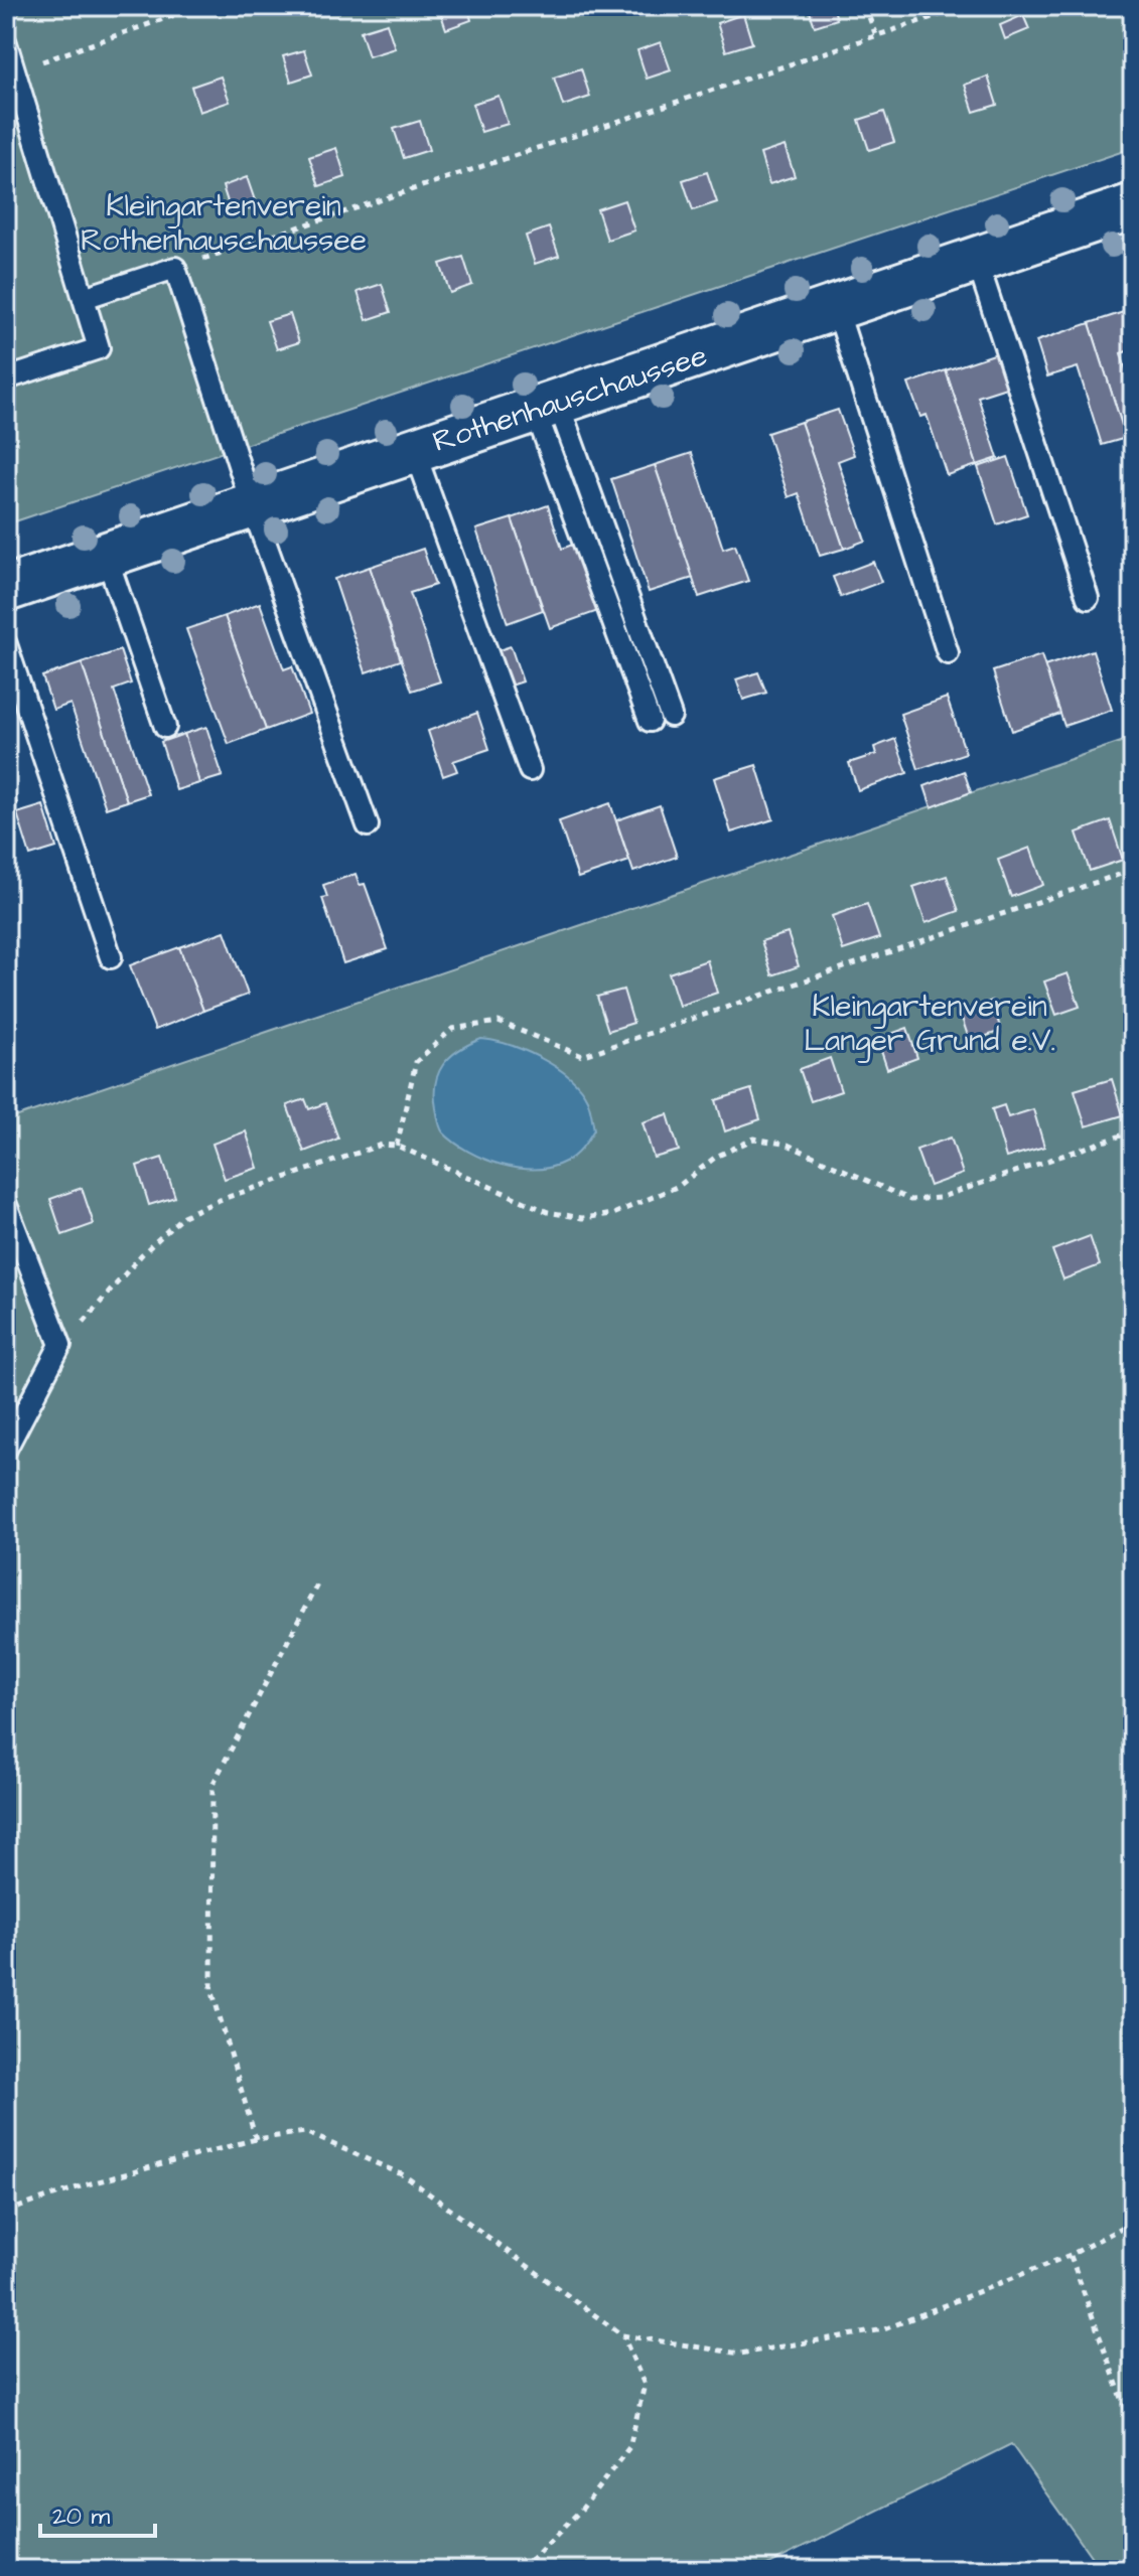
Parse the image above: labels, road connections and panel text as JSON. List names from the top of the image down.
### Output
{
  "streets": {
    "main road": ["Rothenhauschaussee"]
  },
  "parks": ["Kleingartenverein Rothenhauschaussee", "Kleingartenverein Langer Grund e.V."],
  "scale_bar": "20 m"
}
